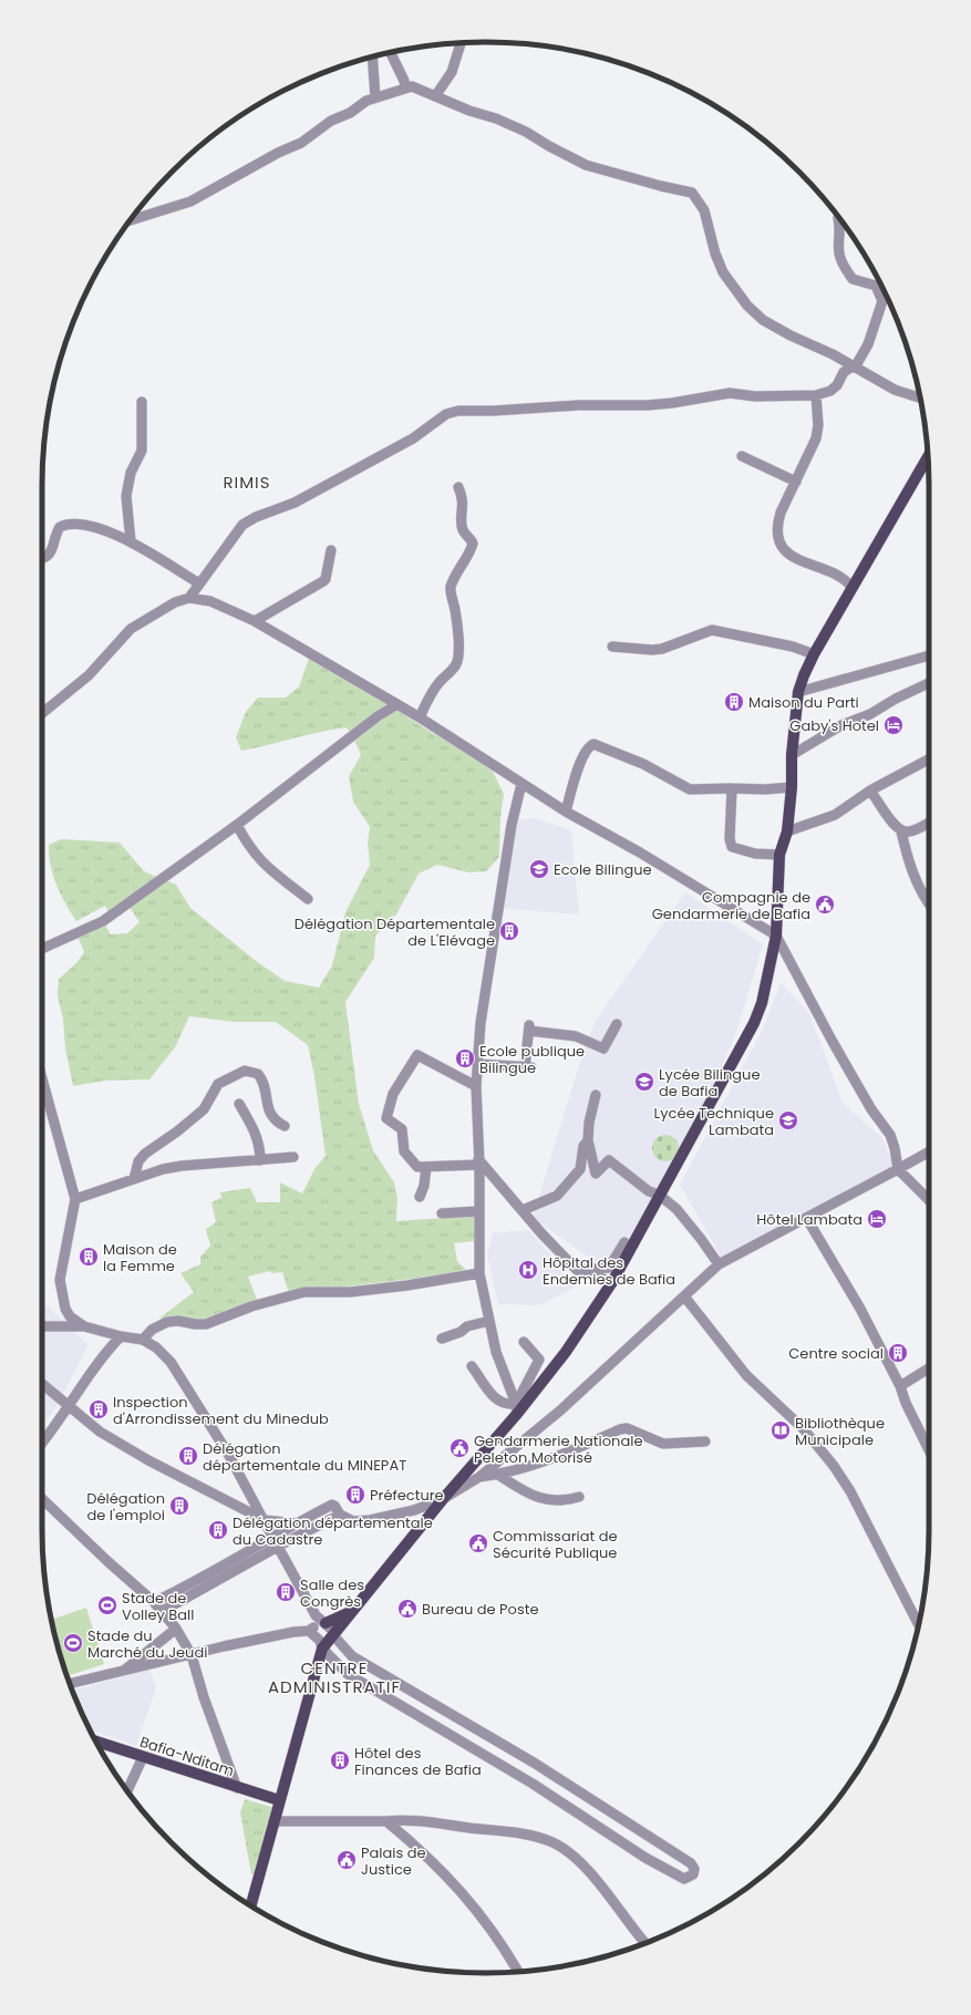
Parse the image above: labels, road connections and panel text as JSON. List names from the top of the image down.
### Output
{
  "streets": {
    "main road": ["Bafia-Nditam"]
  },
  "districts": ["RIMIS", "CENTRE ADMINISTRATIF"],
  "places": {
    "building": [
      "Maison du Parti",
      "Délégation Départementale de L'Elévage",
      "Ecole publique Bilingue",
      "Maison de la Femme",
      "Centre social",
      "Inspection d'Arrondissement du Minedub",
      "Délégation départementale du MINEPAT",
      "Préfecture",
      "Délégation de l'emploi",
      "Délégation départementale du Cadastre",
      "Salle des Congrès",
      "Hôtel des Finances de Bafia"
    ],
    "hotel": ["Gaby's Hotel", "Hôtel Lambata"],
    "school or university": ["Ecole Bilingue", "Lycée Bilingue de Bafia", "Lycée Technique Lambata"],
    "public building": [
      "Compagnie de Gendarmerie de Bafia",
      "Gendarmerie Nationale Peleton Motorisé",
      "Commissariat de Sécurité Publique",
      "Bureau de Poste",
      "Palais de Justice"
    ],
    "hospital": ["Hôpital des Endemies de Bafia"],
    "library": ["Bibliothèque Municipale"],
    "sports": ["Stade de Volley Ball", "Stade du Marché du Jeudi"]
  }
}
